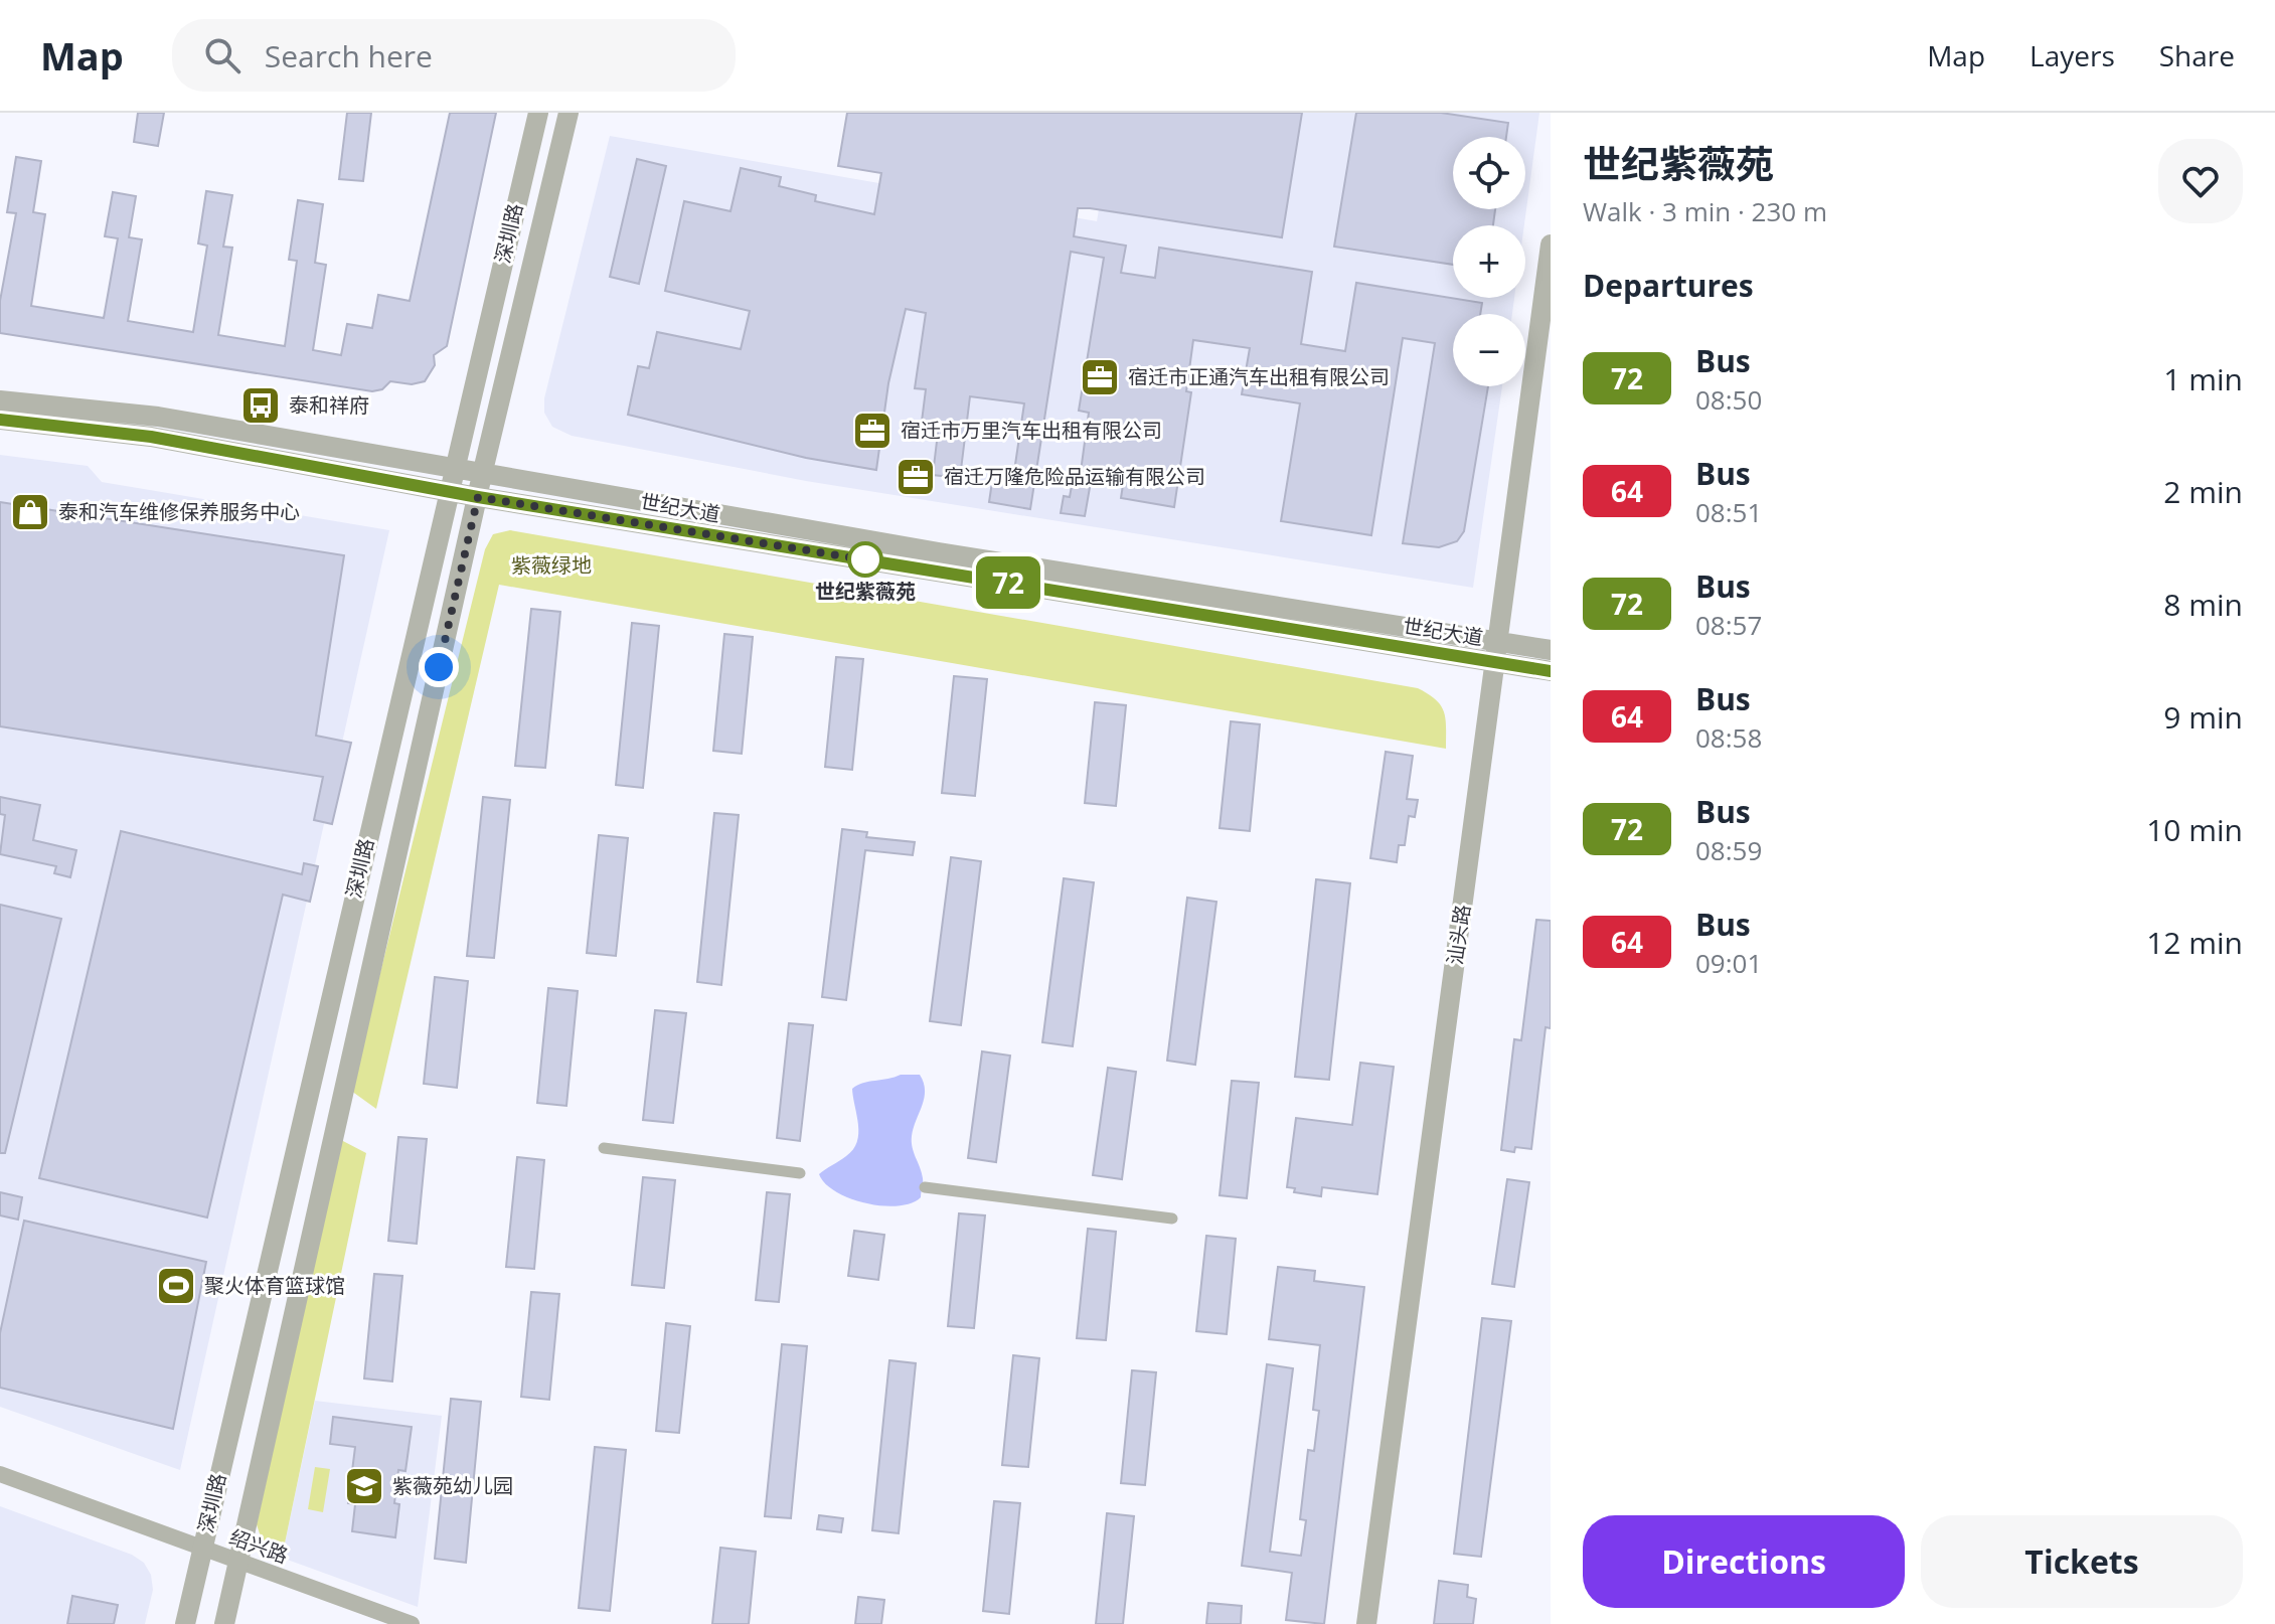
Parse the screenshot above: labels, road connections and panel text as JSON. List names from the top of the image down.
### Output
{
  "streets": {
    "street": [
      "深圳路",
      "世纪大道",
      "汕头路",
      "绍兴路"
    ]
  },
  "crossings": [
    ["深圳路", "世纪大道"],
    ["深圳路", "绍兴路"],
    ["世纪大道", "汕头路"]
  ],
  "parks": ["紫薇绿地"],
  "places": {
    "office": ["宿迁市正通汽车出租有限公司", "宿迁市万里汽车出租有限公司", "宿迁万隆危险品运输有限公司"],
    "bus stop": ["泰和祥府"],
    "shop": ["泰和汽车维修保养服务中心"],
    "other": ["世纪紫薇苑"],
    "sports": ["聚火体育篮球馆"],
    "school or university": ["紫薇苑幼儿园"]
  },
  "lines": ["bus line 72"],
  "page": {
    "header": "Map",
    "search": "Search here",
    "nav": ["Map", "Layers", "Share"],
    "on_map": "72",
    "heading": [
      ["世纪紫薇苑", "Walk · 3 min · 230 m"],
      "Departures"
    ],
    "map_buttons": ["+", "−"],
    "list": [
      {
        "mark": "72",
        "name": "Bus",
        "note": "08:50",
        "value": "1 min"
      },
      {
        "mark": "64",
        "name": "Bus",
        "note": "08:51",
        "value": "2 min"
      },
      {
        "mark": "72",
        "name": "Bus",
        "note": "08:57",
        "value": "8 min"
      },
      {
        "mark": "64",
        "name": "Bus",
        "note": "08:58",
        "value": "9 min"
      },
      {
        "mark": "72",
        "name": "Bus",
        "note": "08:59",
        "value": "10 min"
      },
      {
        "mark": "64",
        "name": "Bus",
        "note": "09:01",
        "value": "12 min"
      }
    ],
    "buttons": ["Directions", "Tickets"]
  }
}
